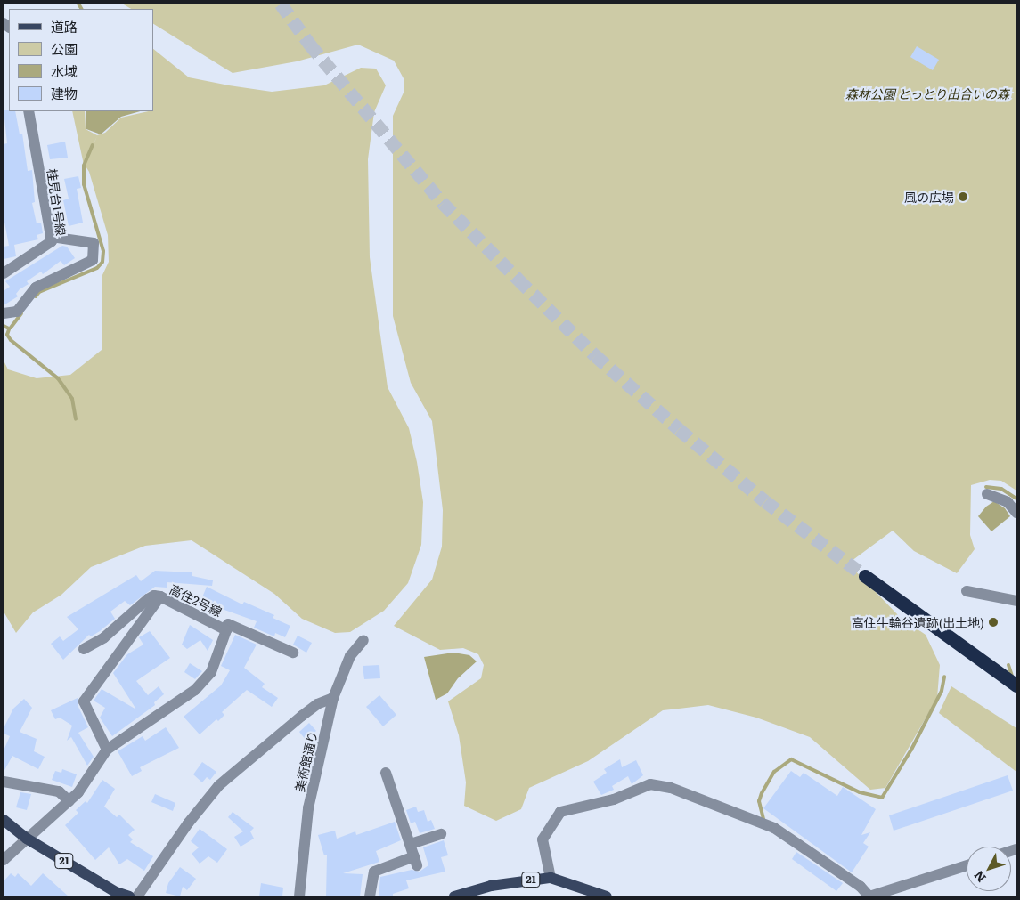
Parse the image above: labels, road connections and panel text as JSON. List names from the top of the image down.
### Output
{
  "streets": {
    "main road": ["21"],
    "street": ["桂見台1号線", "高住2号線", "美術館通り"]
  },
  "crossings": [
    ["高住2号線", "21"]
  ],
  "parks": ["森林公園 とっとり出合いの森"],
  "places": ["風の広場", "高住牛輪谷遺跡(出土地)"],
  "legend": [
    "道路",
    "公園",
    "水域",
    "建物"
  ],
  "north": "bottom left"
}
